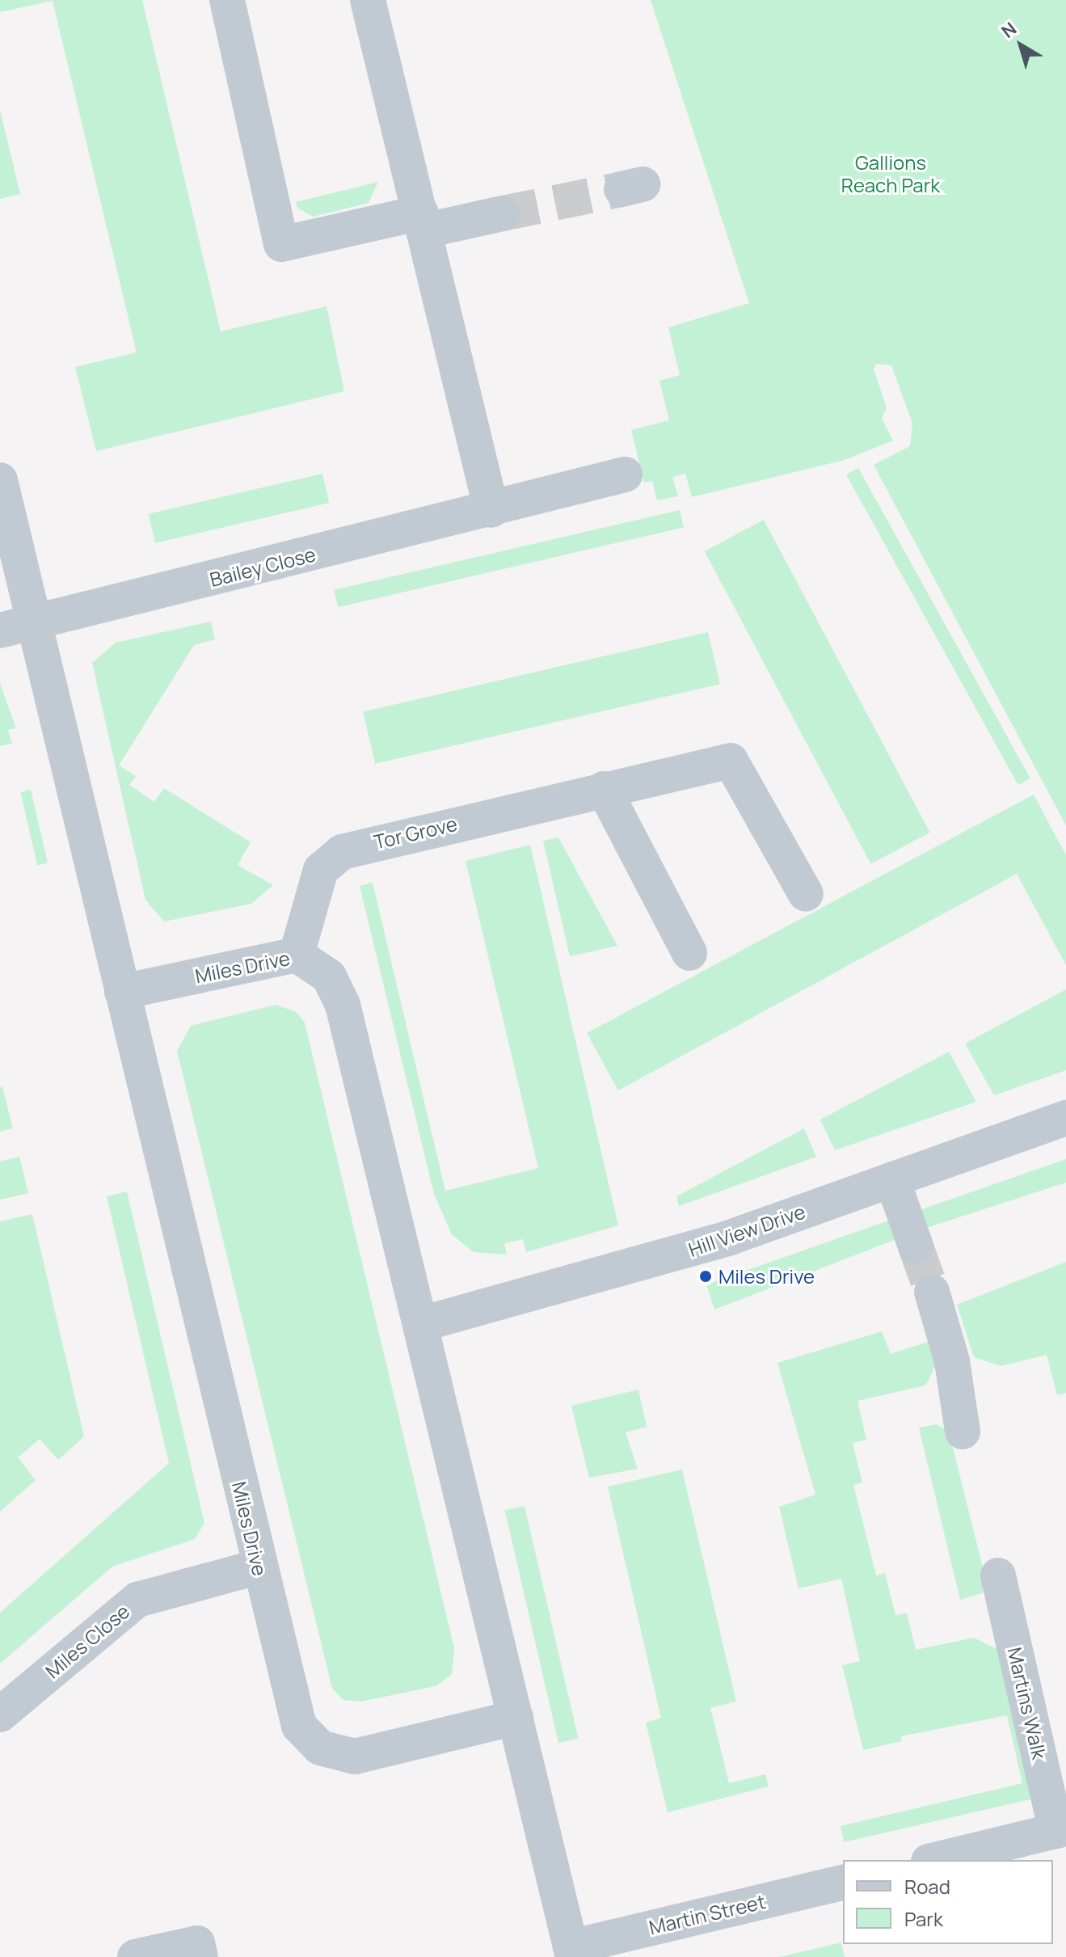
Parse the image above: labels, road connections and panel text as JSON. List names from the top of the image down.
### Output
{
  "streets": {
    "street": [
      "Bailey Close",
      "Tor Grove",
      "Miles Drive",
      "Hill View Drive",
      "Miles Close",
      "Martins Walk",
      "Martin Street"
    ]
  },
  "crossings": [
    ["Bailey Close", "Miles Drive"],
    ["Tor Grove", "Miles Drive"],
    ["Miles Drive", "Hill View Drive"],
    ["Miles Drive", "Miles Close"],
    ["Miles Drive", "Martin Street"]
  ],
  "parks": ["Gallions Reach Park"],
  "places": ["Miles Drive"],
  "legend": ["Road", "Park"],
  "north": "top left"
}
